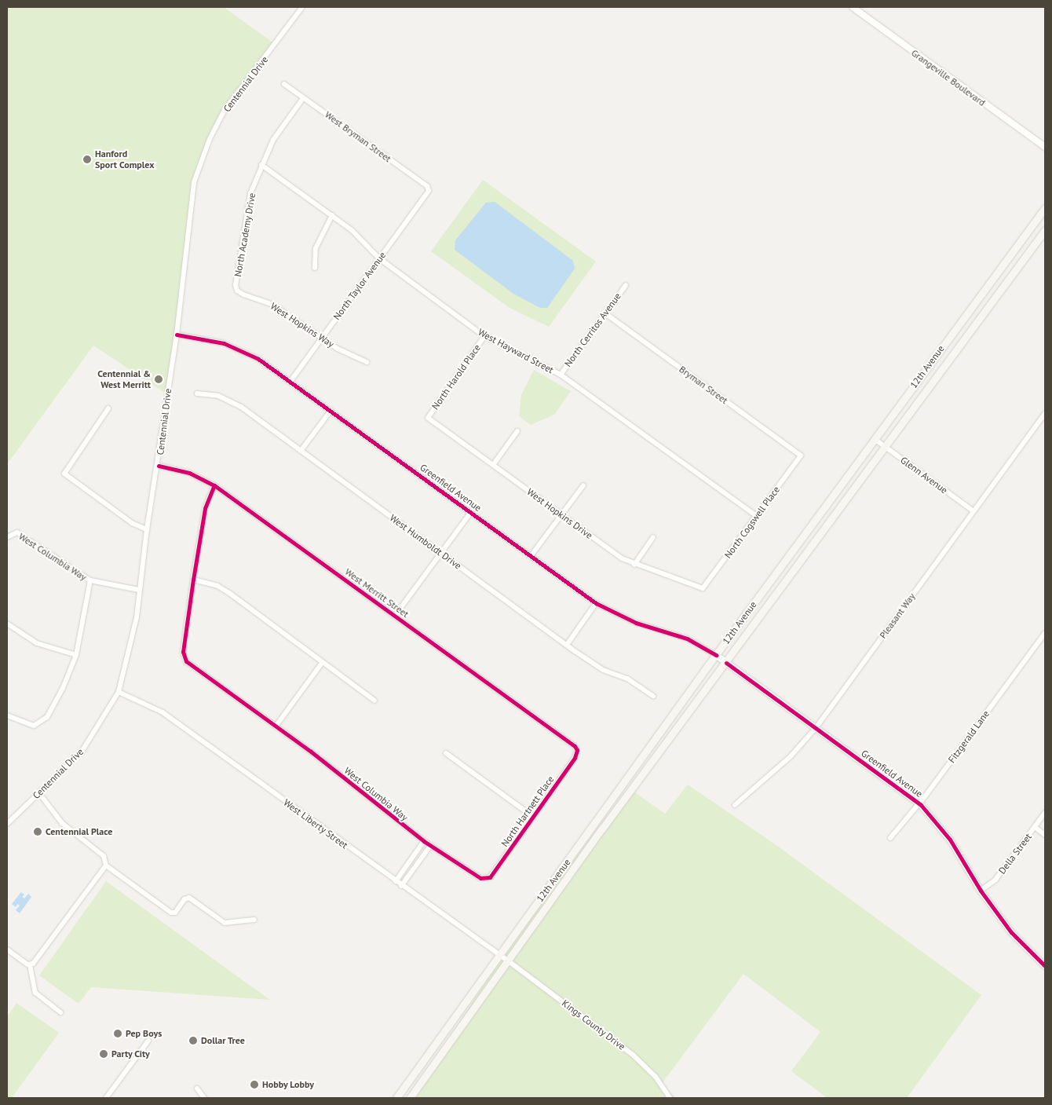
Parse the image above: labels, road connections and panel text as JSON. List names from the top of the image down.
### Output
{
  "streets": {
    "main road": ["12th Avenue"],
    "street": [
      "Grangeville Boulevard",
      "Centennial Drive",
      "West Bryman Street",
      "North Academy Drive",
      "North Taylor Avenue",
      "West Hopkins Way",
      "North Cerritos Avenue",
      "West Hayward Street",
      "North Harold Place",
      "Bryman Street",
      "Glenn Avenue",
      "Greenfield Avenue",
      "West Hopkins Drive",
      "North Cogswell Place",
      "West Humboldt Drive",
      "West Columbia Way",
      "West Merritt Street",
      "Pleasant Way",
      "Fitzgerald Lane",
      "North Hartnett Place",
      "West Liberty Street",
      "Della Street",
      "Kings County Drive"
    ]
  },
  "crossings": [
    ["Centennial Drive", "Greenfield Avenue"],
    ["Centennial Drive", "West Columbia Way"],
    ["Centennial Drive", "West Merritt Street"],
    ["Centennial Drive", "West Liberty Street"],
    ["West Bryman Street", "North Academy Drive"],
    ["West Bryman Street", "North Taylor Avenue"],
    ["North Academy Drive", "West Hopkins Way"],
    ["North Academy Drive", "West Hayward Street"],
    ["North Taylor Avenue", "West Hopkins Way"],
    ["North Taylor Avenue", "West Hayward Street"],
    ["North Taylor Avenue", "Greenfield Avenue"],
    ["North Cerritos Avenue", "West Hayward Street"],
    ["North Cerritos Avenue", "Bryman Street"],
    ["West Hayward Street", "North Harold Place"],
    ["West Hayward Street", "North Cogswell Place"],
    ["12th Avenue", "Glenn Avenue"],
    ["12th Avenue", "Greenfield Avenue"],
    ["12th Avenue", "West Liberty Street"],
    ["12th Avenue", "Kings County Drive"],
    ["North Harold Place", "West Hopkins Drive"],
    ["Bryman Street", "North Cogswell Place"],
    ["Glenn Avenue", "Pleasant Way"],
    ["Greenfield Avenue", "Pleasant Way"],
    ["Greenfield Avenue", "Fitzgerald Lane"],
    ["Greenfield Avenue", "Della Street"],
    ["West Hopkins Drive", "North Cogswell Place"],
    ["West Columbia Way", "North Hartnett Place"],
    ["West Merritt Street", "North Hartnett Place"],
    ["West Liberty Street", "Kings County Drive"]
  ],
  "places": [
    "Hanford Sport Complex",
    "Centennial & West Merritt",
    "Centennial Place",
    "Pep Boys",
    "Dollar Tree",
    "Party City",
    "Hobby Lobby"
  ]
}
